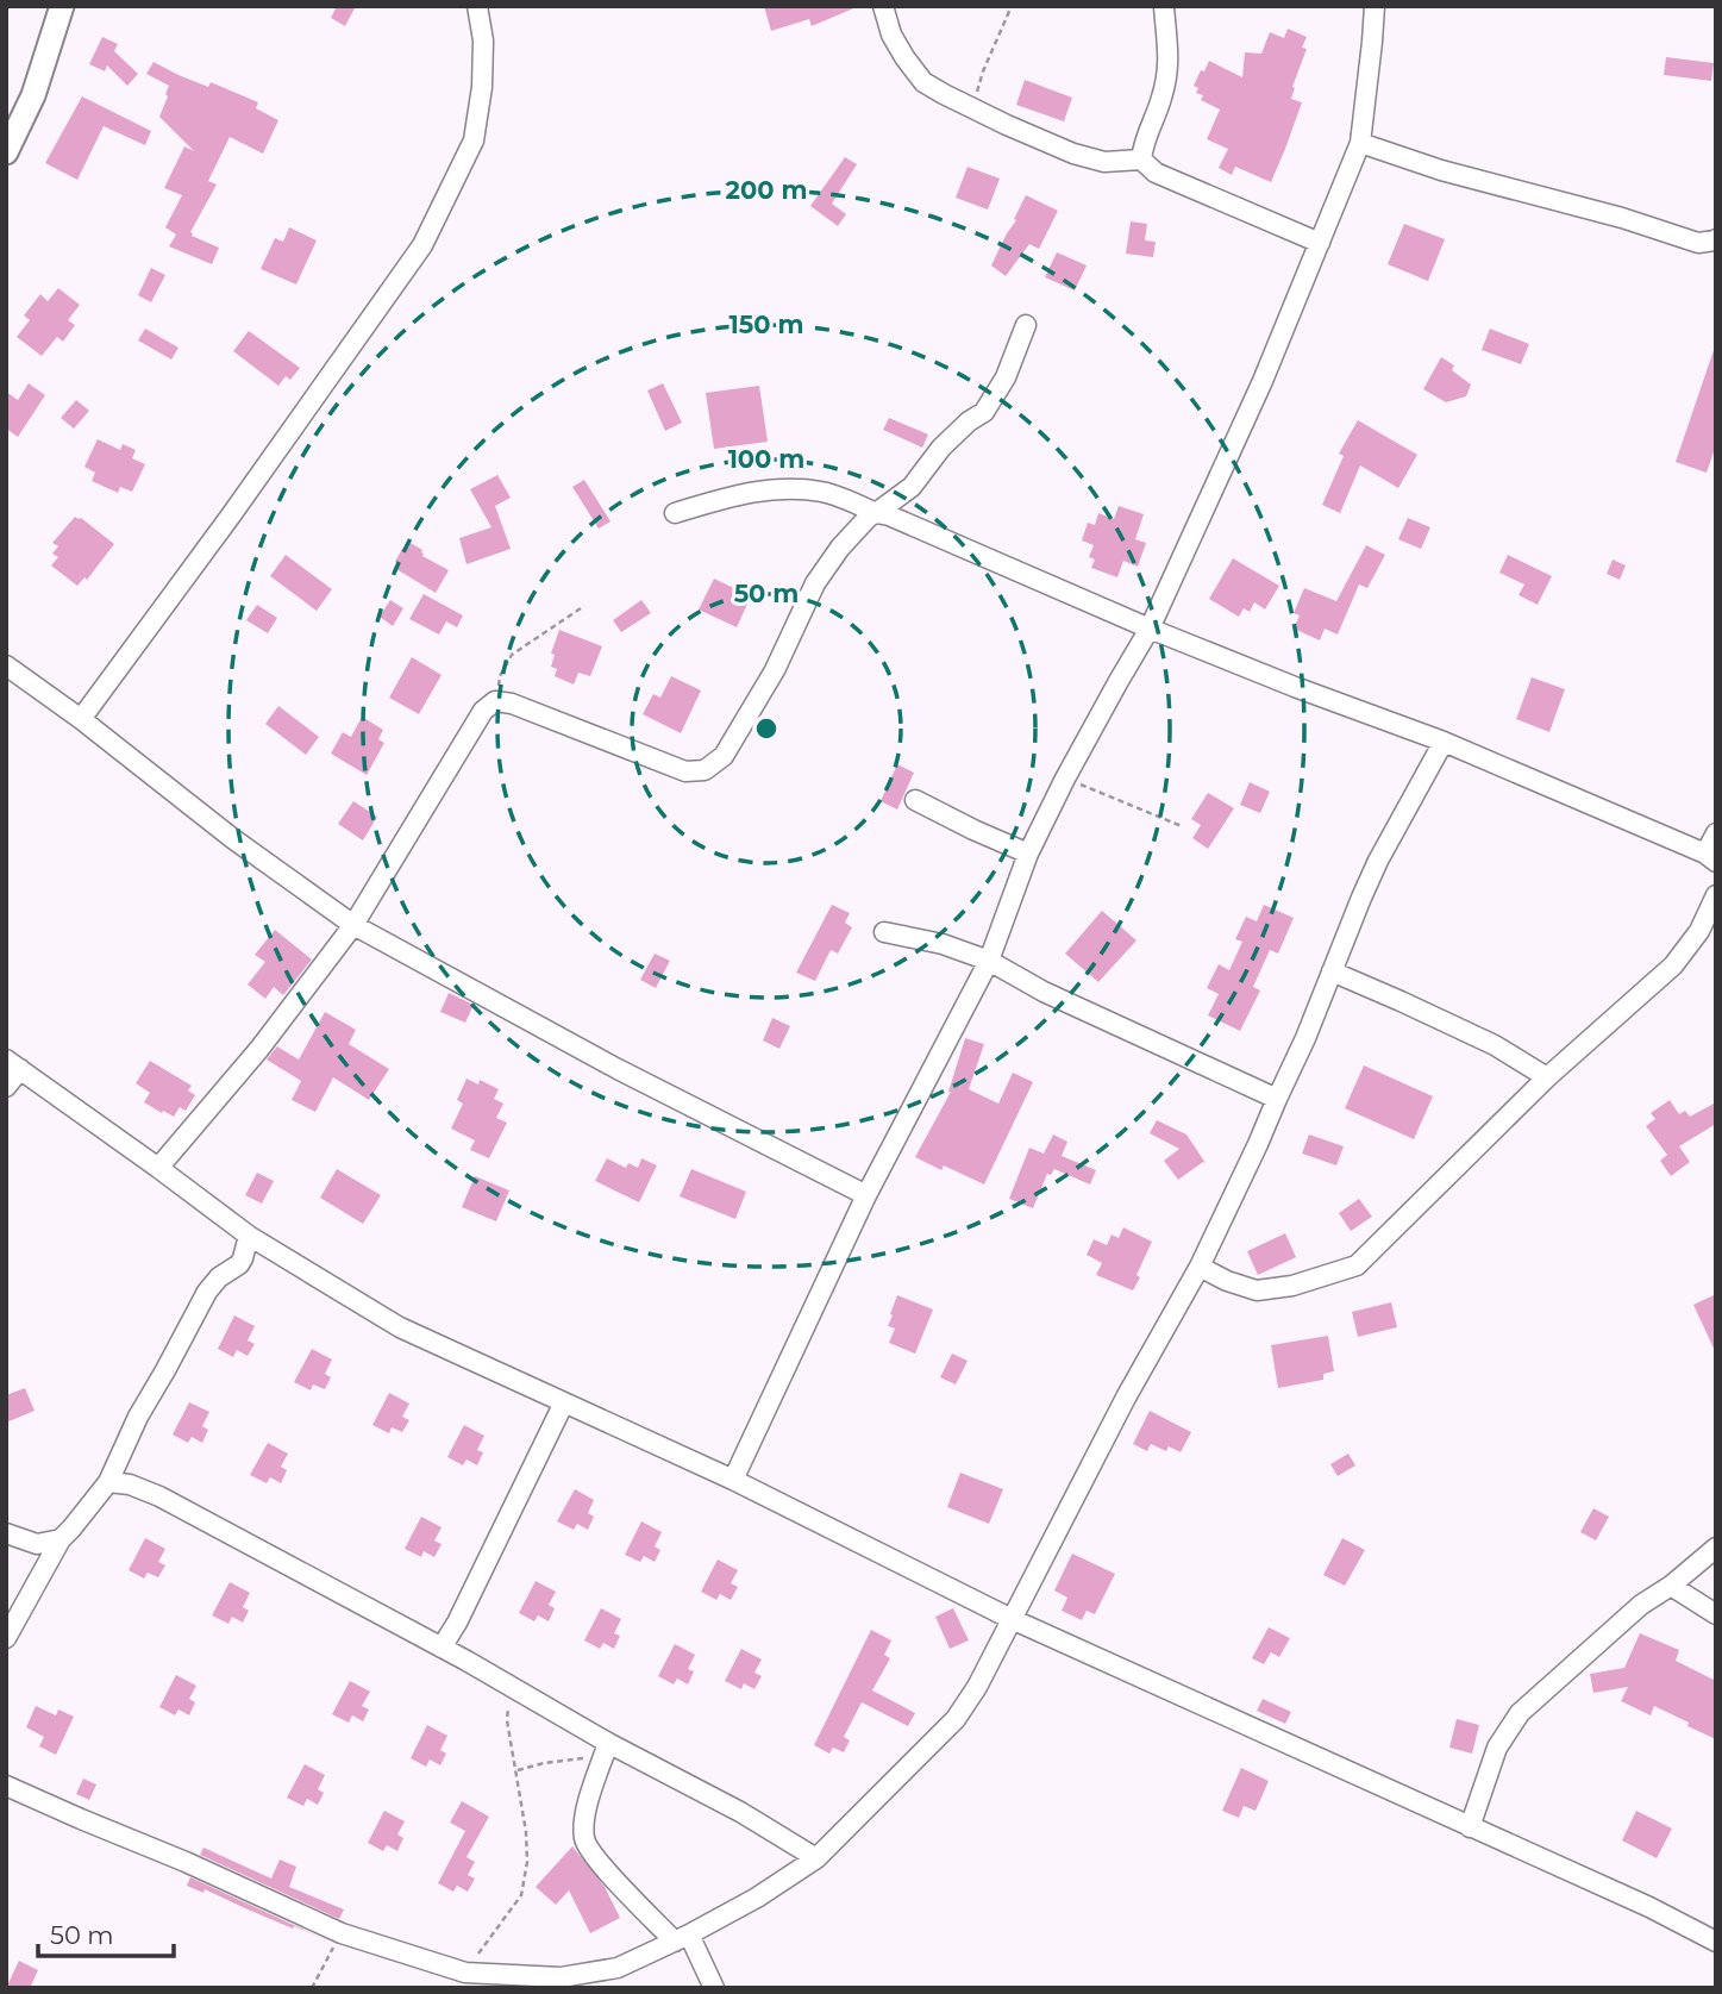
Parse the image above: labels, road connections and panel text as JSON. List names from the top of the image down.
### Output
{
  "scale_bar": "50 m",
  "rings": [
    "200 m",
    "150 m",
    "100 m",
    "50 m"
  ]
}
